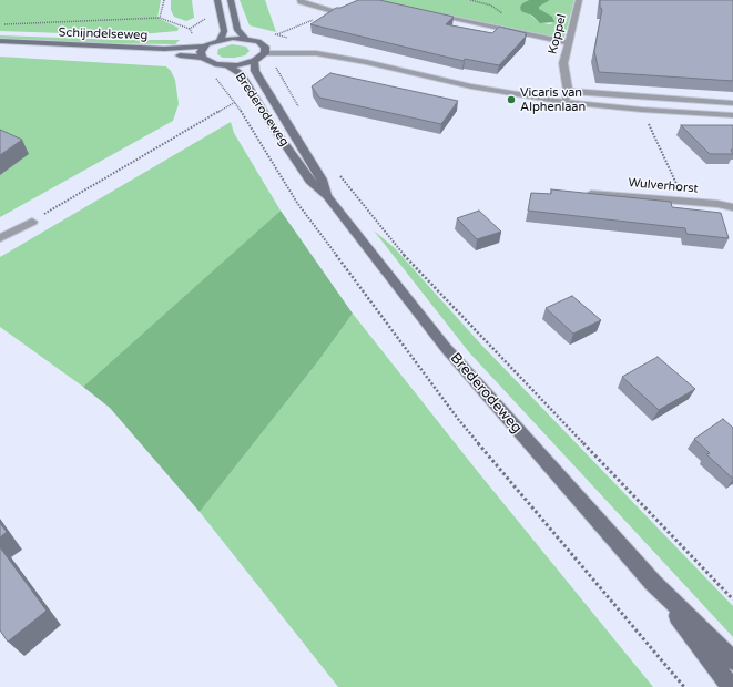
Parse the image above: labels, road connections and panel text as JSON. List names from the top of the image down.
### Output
{
  "streets": {
    "main road": ["Schijndelseweg", "Brederodeweg"],
    "street": ["Koppel", "Wulverhorst"]
  },
  "crossings": [
    ["Schijndelseweg", "Brederodeweg"]
  ],
  "places": ["Vicaris van Alphenlaan"]
}
